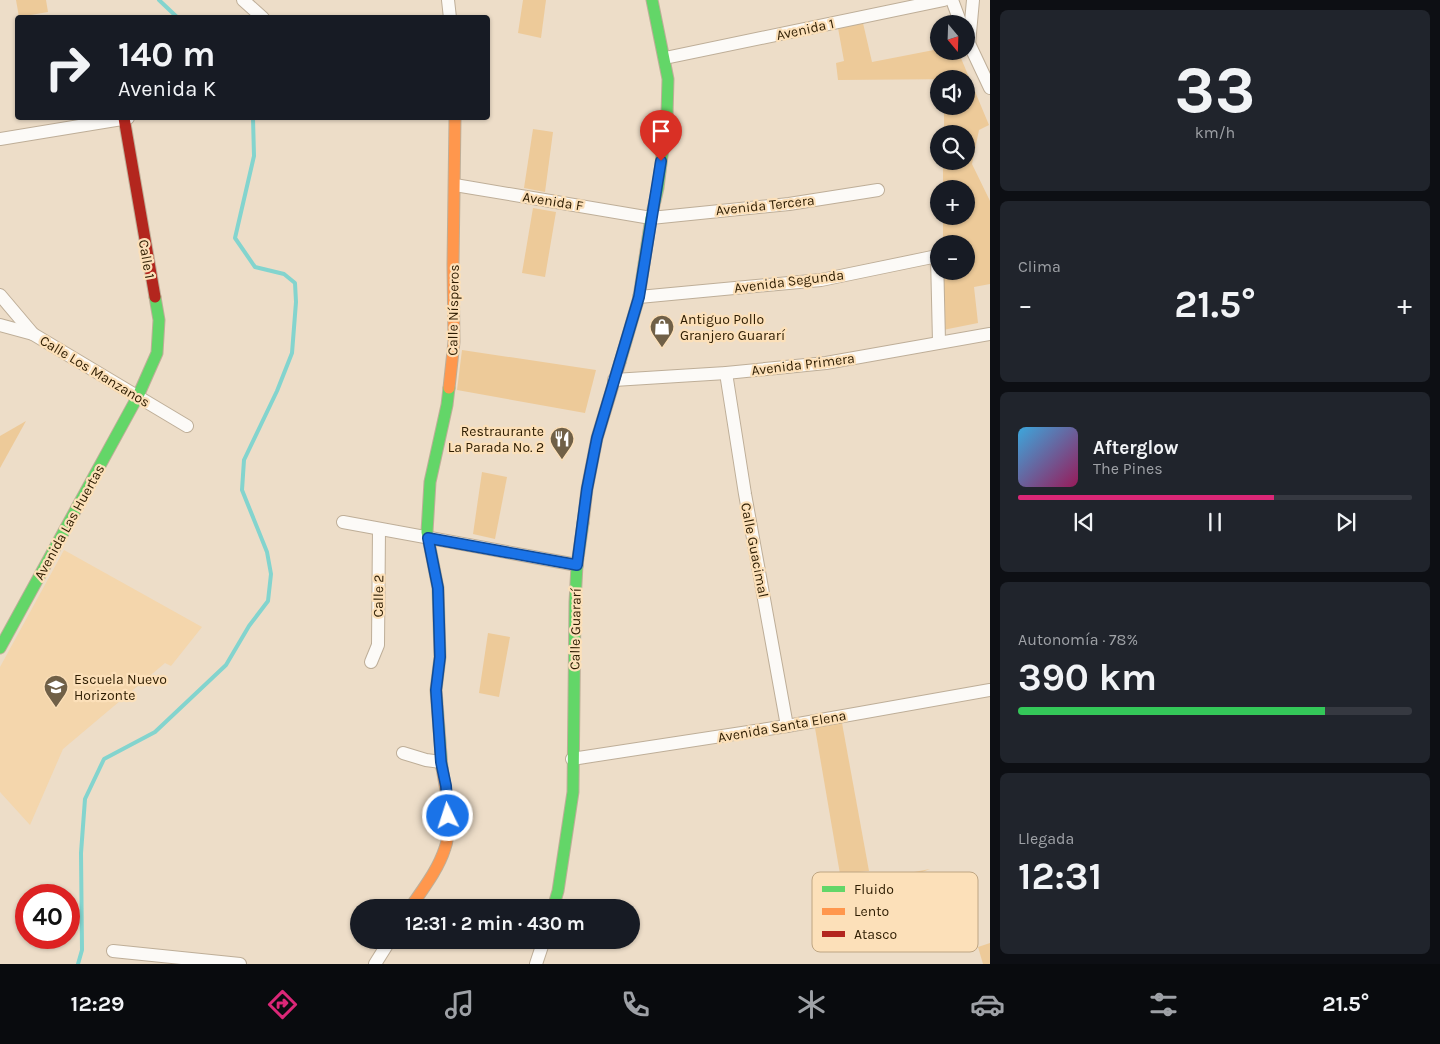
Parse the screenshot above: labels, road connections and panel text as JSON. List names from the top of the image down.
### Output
{
  "streets": {
    "street": [
      "Avenida 1",
      "Avenida F",
      "Avenida Tercera",
      "Calle 1",
      "Avenida Segunda",
      "Calle Nísperos",
      "Avenida Primera",
      "Calle Los Manzanos",
      "Avenida Las Huertas",
      "Calle Guacimal",
      "Calle 2",
      "Calle Guararí",
      "Avenida Santa Elena"
    ]
  },
  "crossings": [
    ["Avenida 1", "Calle Guararí"],
    ["Avenida F", "Avenida Tercera"],
    ["Avenida F", "Calle Nísperos"],
    ["Avenida F", "Calle Guararí"],
    ["Avenida Tercera", "Calle Guararí"],
    ["Calle 1", "Calle Los Manzanos"],
    ["Calle 1", "Avenida Las Huertas"],
    ["Avenida Segunda", "Avenida Primera"],
    ["Avenida Segunda", "Calle Guararí"],
    ["Avenida Primera", "Calle Guacimal"],
    ["Avenida Primera", "Calle Guararí"],
    ["Calle Los Manzanos", "Avenida Las Huertas"],
    ["Calle Guacimal", "Avenida Santa Elena"],
    ["Calle Guararí", "Avenida Santa Elena"]
  ],
  "places": {
    "shop": ["Antiguo Pollo Granjero Guararí"],
    "restaurant": ["Restraurante La Parada No. 2"],
    "school or university": ["Escuela Nuevo Horizonte"]
  },
  "legend": ["Fluido", "Lento", "Atasco"],
  "north": "bottom",
  "page": {
    "tile": [
      ["33", "km/h"],
      "Clima",
      ["Autonomía · 78%", "390 km"],
      ["Llegada", "12:31"]
    ],
    "map_buttons": ["+", "−"],
    "turn": ["140 m", "Avenida K"],
    "heat": ["−", "21.5°", "+"],
    "song": ["Afterglow", "The Pines"],
    "limit": "40",
    "trip": "12:31 · 2 min · 430 m",
    "tabs": ["12:29", "21.5°"]
  }
}
